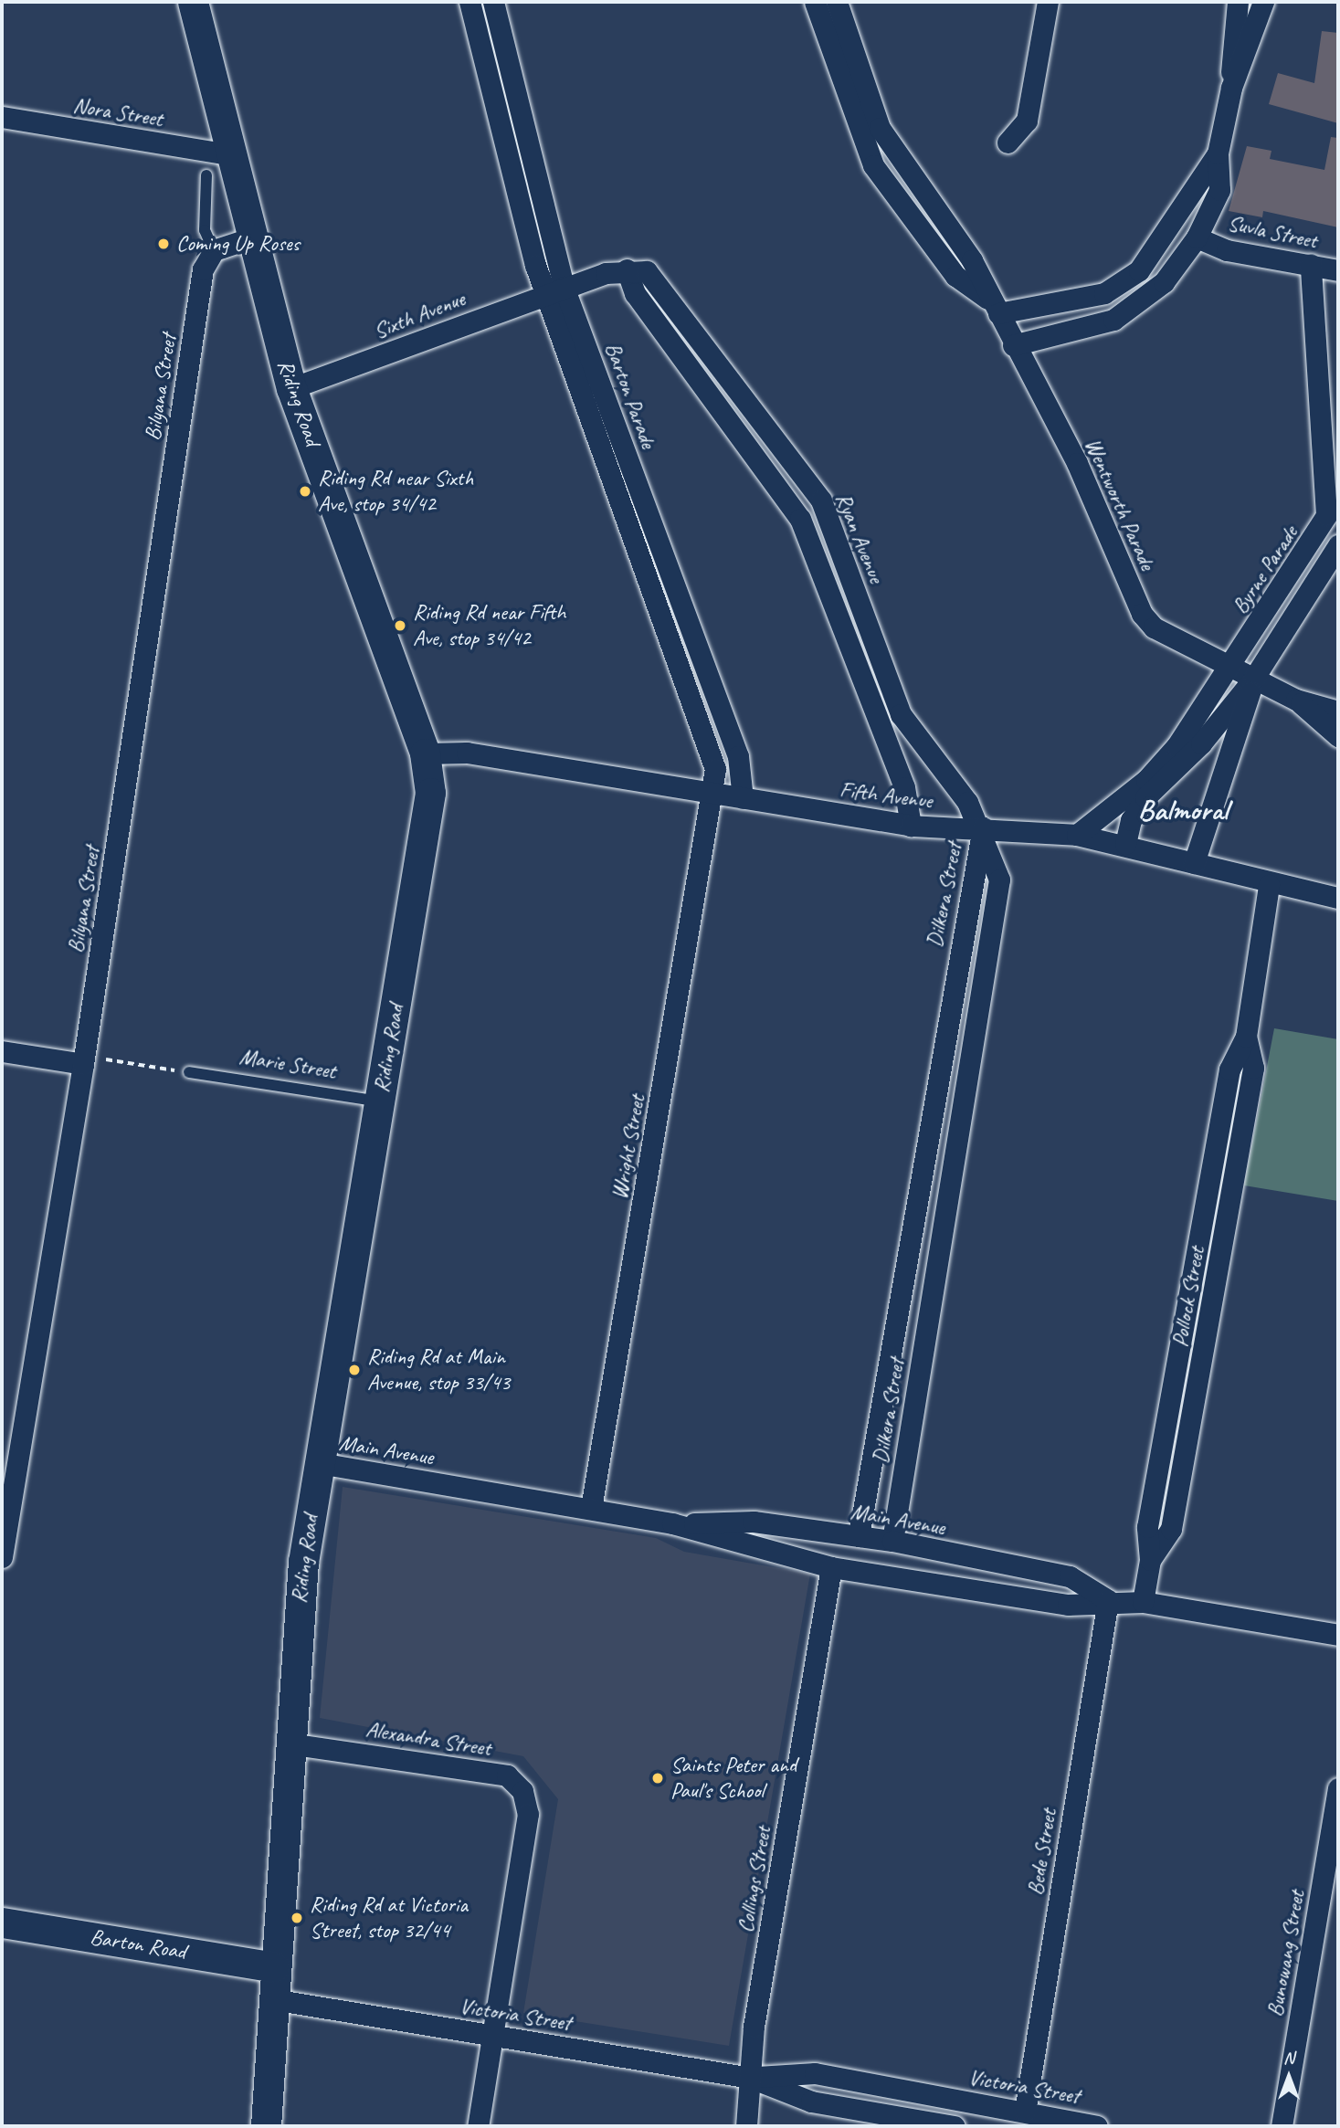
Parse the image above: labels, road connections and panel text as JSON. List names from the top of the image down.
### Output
{
  "streets": {
    "main road": ["Riding Road", "Barton Road"],
    "street": [
      "Nora Street",
      "Suvla Street",
      "Sixth Avenue",
      "Bilyana Street",
      "Barton Parade",
      "Wentworth Parade",
      "Ryan Avenue",
      "Byrne Parade",
      "Fifth Avenue",
      "Dilkera Street",
      "Wright Street",
      "Pollock Street",
      "Main Avenue",
      "Alexandra Street",
      "Bede Street",
      "Collings Street",
      "Bunowang Street",
      "Victoria Street"
    ],
    "lane": ["Marie Street"]
  },
  "crossings": [
    ["Nora Street", "Riding Road"],
    ["Suvla Street", "Byrne Parade"],
    ["Sixth Avenue", "Barton Parade"],
    ["Sixth Avenue", "Riding Road"],
    ["Barton Parade", "Fifth Avenue"],
    ["Barton Parade", "Wright Street"],
    ["Riding Road", "Fifth Avenue"],
    ["Riding Road", "Marie Street"],
    ["Riding Road", "Main Avenue"],
    ["Riding Road", "Alexandra Street"],
    ["Riding Road", "Barton Road"],
    ["Riding Road", "Victoria Street"],
    ["Wentworth Parade", "Byrne Parade"],
    ["Ryan Avenue", "Fifth Avenue"],
    ["Ryan Avenue", "Dilkera Street"],
    ["Byrne Parade", "Fifth Avenue"],
    ["Fifth Avenue", "Dilkera Street"],
    ["Fifth Avenue", "Wright Street"],
    ["Fifth Avenue", "Pollock Street"],
    ["Dilkera Street", "Main Avenue"],
    ["Wright Street", "Main Avenue"],
    ["Pollock Street", "Main Avenue"],
    ["Main Avenue", "Bede Street"],
    ["Main Avenue", "Collings Street"],
    ["Alexandra Street", "Victoria Street"],
    ["Bede Street", "Victoria Street"],
    ["Collings Street", "Victoria Street"]
  ],
  "districts": ["Balmoral"],
  "places": [
    "Coming Up Roses",
    "Riding Rd near Sixth Ave, stop 34/42",
    "Riding Rd near Fifth Ave, stop 34/42",
    "Riding Rd at Main Avenue, stop 33/43",
    "Saints Peter and Paul's School",
    "Riding Rd at Victoria Street, stop 32/44"
  ],
  "north": "top"
}
